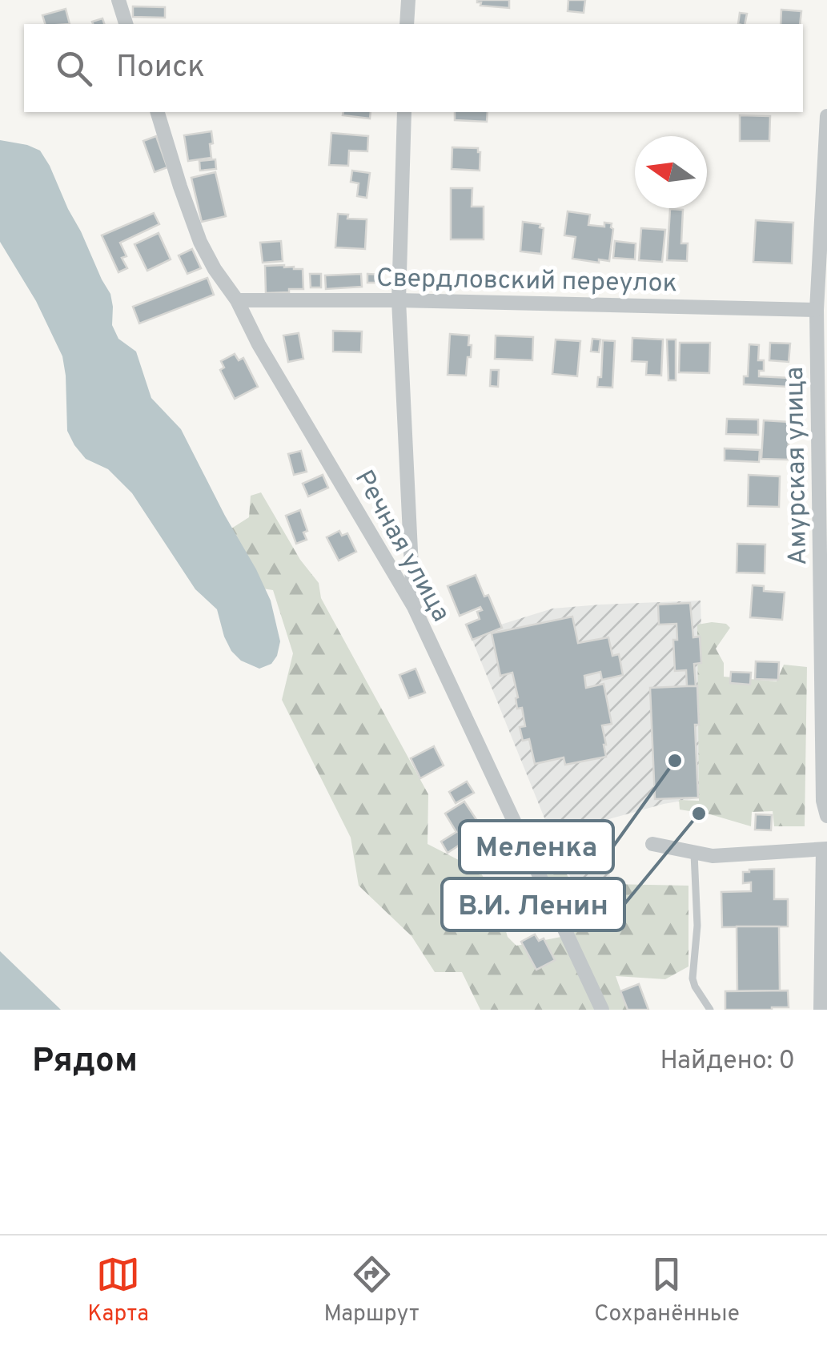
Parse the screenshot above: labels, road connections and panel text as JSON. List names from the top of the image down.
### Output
{
  "streets": {
    "street": ["Свердловский переулок", "Амурская улица", "Речная улица"]
  },
  "crossings": [
    ["Свердловский переулок", "Амурская улица"],
    ["Свердловский переулок", "Речная улица"]
  ],
  "places": ["Меленка", "В.И. Ленин"],
  "north": "left",
  "page": {
    "search": "Поиск",
    "heading": ["Рядом", "Найдено: 0"],
    "nav": ["Карта", "Маршрут", "Сохранённые"]
  }
}
